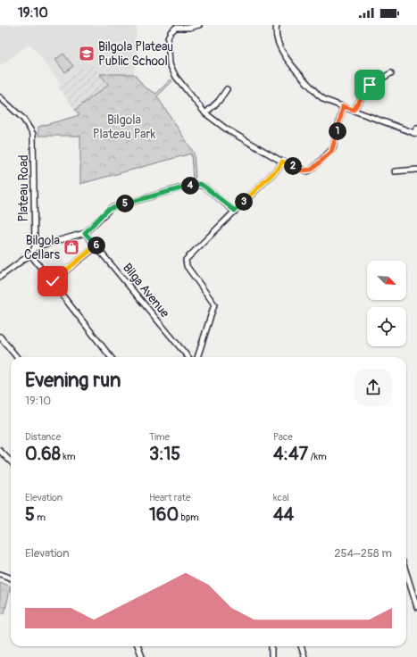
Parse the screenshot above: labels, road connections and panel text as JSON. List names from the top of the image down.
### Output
{
  "streets": {
    "street": ["Plateau Road", "Bilga Avenue"]
  },
  "parks": ["Bilgola Plateau Park"],
  "places": {
    "school or university": ["Bilgola Plateau Public School"],
    "shop": ["Bilgola Cellars"]
  },
  "north": "bottom right",
  "page": {
    "status": "19:10",
    "pins": [
      "1",
      "2",
      "4",
      "3",
      "5",
      "6"
    ],
    "heading": ["Evening run", "19:10"],
    "stats": [
      ["Distance", "0.68 km"],
      ["Time", "3:15"],
      ["Pace", "4:47 /km"],
      ["Elevation", "5 m"],
      ["Heart rate", "160 bpm"],
      ["kcal", "44"]
    ],
    "chart": ["Elevation", "254–258 m"]
  }
}
